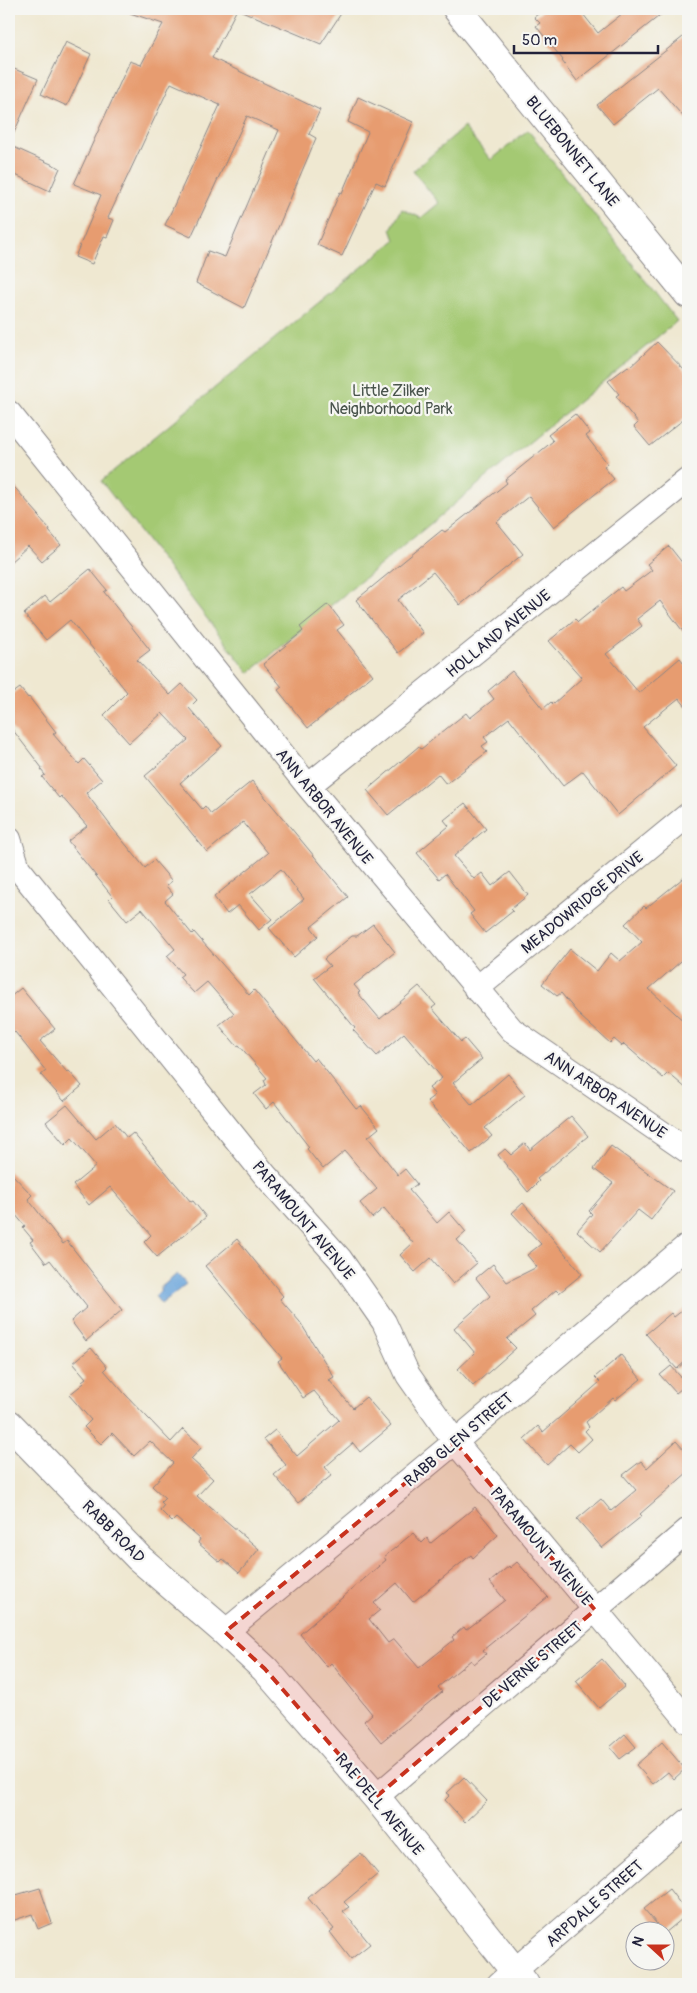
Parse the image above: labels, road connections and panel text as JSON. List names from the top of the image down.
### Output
{
  "streets": {
    "street": [
      "BLUEBONNET LANE",
      "HOLLAND AVENUE",
      "ANN ARBOR AVENUE",
      "MEADOWRIDGE DRIVE",
      "PARAMOUNT AVENUE",
      "RABB GLEN STREET",
      "RABB ROAD",
      "DE VERNE STREET",
      "RAE DELL AVENUE",
      "ARPDALE STREET"
    ]
  },
  "crossings": [
    ["HOLLAND AVENUE", "ANN ARBOR AVENUE"],
    ["ANN ARBOR AVENUE", "MEADOWRIDGE DRIVE"],
    ["PARAMOUNT AVENUE", "RABB GLEN STREET"],
    ["PARAMOUNT AVENUE", "DE VERNE STREET"],
    ["RABB GLEN STREET", "RABB ROAD"],
    ["RABB GLEN STREET", "RAE DELL AVENUE"],
    ["RABB ROAD", "RAE DELL AVENUE"],
    ["DE VERNE STREET", "RAE DELL AVENUE"],
    ["RAE DELL AVENUE", "ARPDALE STREET"]
  ],
  "parks": ["Little Zilker Neighborhood Park"],
  "scale_bar": "50 m",
  "north": "left"
}
